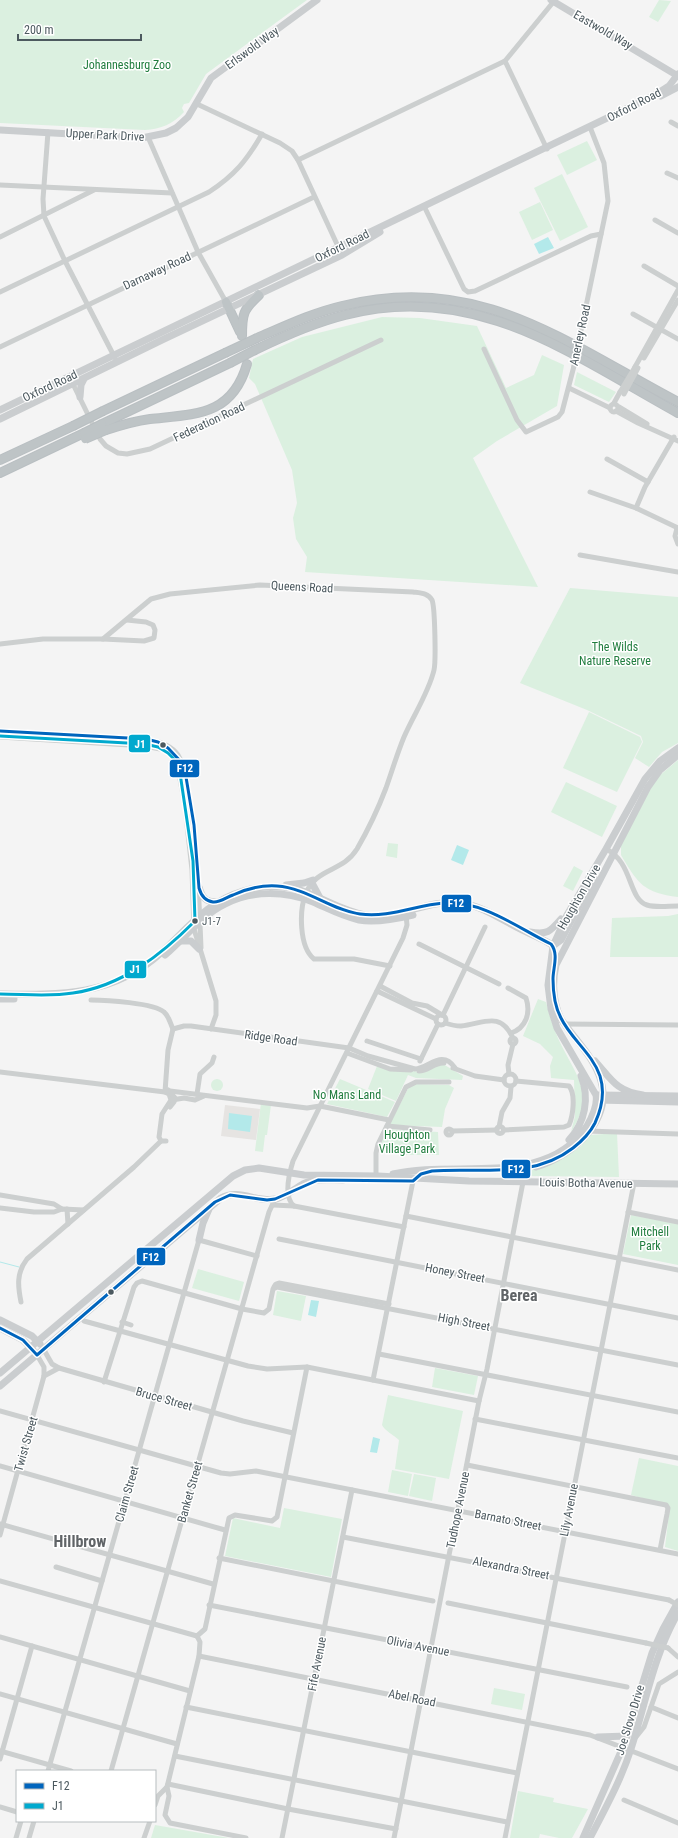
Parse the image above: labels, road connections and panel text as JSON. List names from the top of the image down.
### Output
{
  "streets": {
    "main road": [
      "Eastwold Way",
      "Erlswold Way",
      "Oxford Road",
      "Upper Park Drive",
      "Houghton Drive",
      "Louis Botha Avenue",
      "Joe Slovo Drive"
    ],
    "street": [
      "Darnaway Road",
      "Anerley Road",
      "Federation Road",
      "Queens Road",
      "Ridge Road",
      "Honey Street",
      "High Street",
      "Bruce Street",
      "Twist Street",
      "Banket Street",
      "Claim Street",
      "Tudhope Avenue",
      "Lily Avenue",
      "Barnato Street",
      "Alexandra Street",
      "Olivia Avenue",
      "Fife Avenue",
      "Abel Road"
    ]
  },
  "crossings": [
    ["Eastwold Way", "Oxford Road"],
    ["Erlswold Way", "Upper Park Drive"],
    ["Oxford Road", "Anerley Road"],
    ["Oxford Road", "Federation Road"],
    ["Louis Botha Avenue", "Banket Street"],
    ["Louis Botha Avenue", "Tudhope Avenue"],
    ["Louis Botha Avenue", "Lily Avenue"],
    ["Honey Street", "Tudhope Avenue"],
    ["Honey Street", "Lily Avenue"],
    ["High Street", "Banket Street"],
    ["High Street", "Tudhope Avenue"],
    ["High Street", "Lily Avenue"],
    ["Bruce Street", "Banket Street"],
    ["Bruce Street", "Claim Street"],
    ["Twist Street", "Barnato Street"],
    ["Banket Street", "Barnato Street"],
    ["Claim Street", "Barnato Street"],
    ["Tudhope Avenue", "Barnato Street"],
    ["Tudhope Avenue", "Alexandra Street"],
    ["Tudhope Avenue", "Olivia Avenue"],
    ["Tudhope Avenue", "Abel Road"],
    ["Lily Avenue", "Barnato Street"],
    ["Lily Avenue", "Alexandra Street"],
    ["Lily Avenue", "Olivia Avenue"],
    ["Lily Avenue", "Abel Road"],
    ["Barnato Street", "Fife Avenue"],
    ["Alexandra Street", "Fife Avenue"],
    ["Alexandra Street", "Joe Slovo Drive"],
    ["Olivia Avenue", "Fife Avenue"],
    ["Fife Avenue", "Abel Road"],
    ["Abel Road", "Joe Slovo Drive"]
  ],
  "districts": ["Berea", "Hillbrow"],
  "parks": [
    "Johannesburg Zoo",
    "The Wilds Nature Reserve",
    "No Mans Land",
    "Houghton Village Park",
    "Mitchell Park"
  ],
  "places": ["J1-7"],
  "lines": ["transit line F12", "transit line J1"],
  "legend": ["F12", "J1"],
  "scale_bar": "200 m"
}
